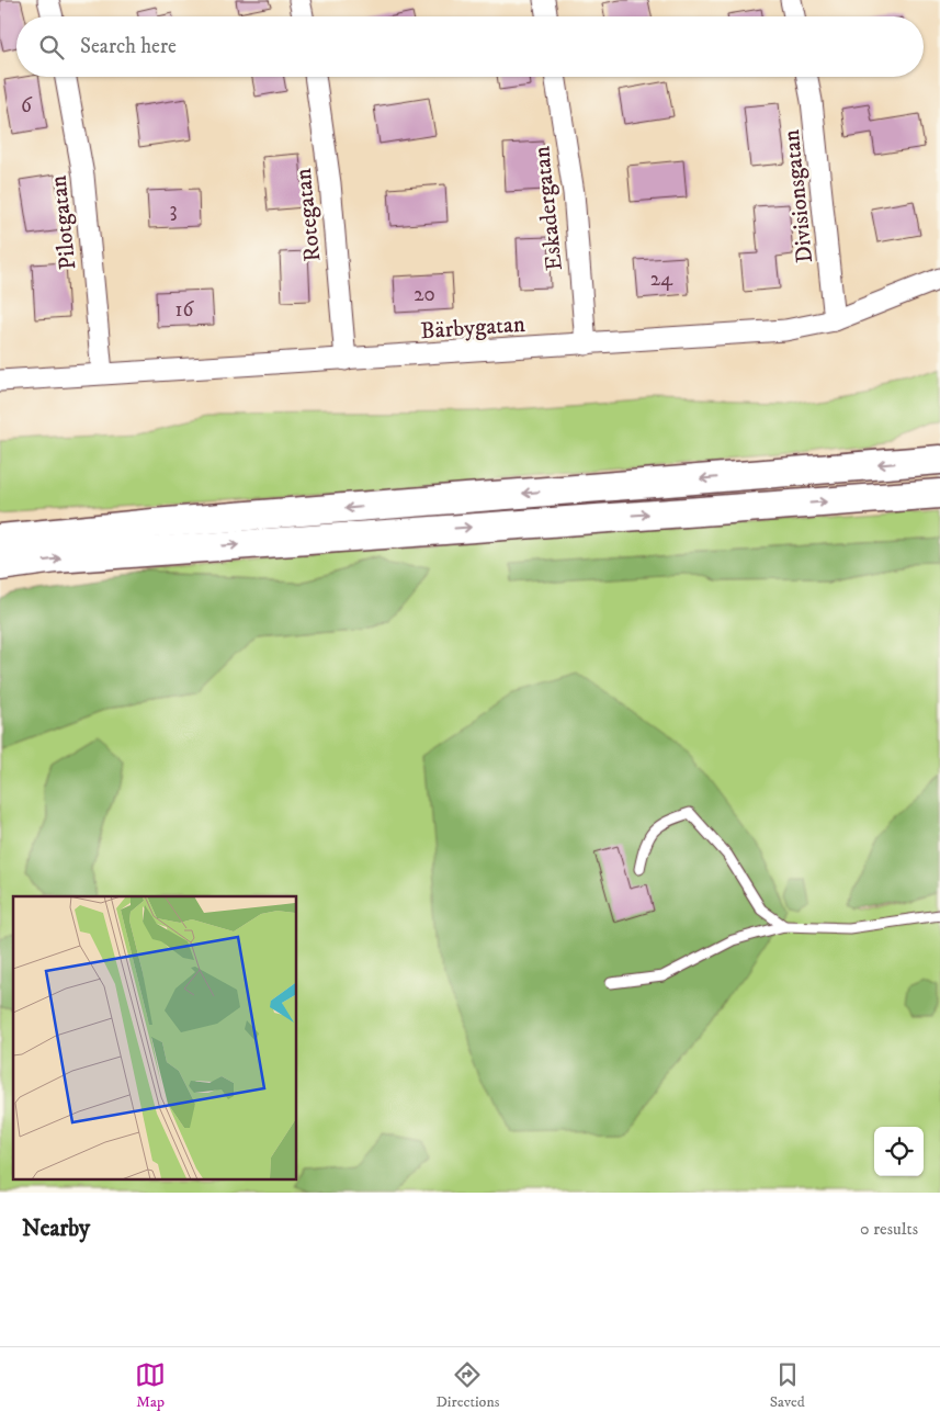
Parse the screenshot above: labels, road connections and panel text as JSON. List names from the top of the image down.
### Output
{
  "streets": {
    "street": [
      "Divisionsgatan",
      "Eskadergatan",
      "Rotegatan",
      "Pilotgatan",
      "Bärbygatan"
    ]
  },
  "crossings": [
    ["Divisionsgatan", "Bärbygatan"],
    ["Eskadergatan", "Bärbygatan"],
    ["Rotegatan", "Bärbygatan"],
    ["Pilotgatan", "Bärbygatan"]
  ],
  "house_numbers": [
    "6",
    "3",
    "24",
    "20",
    "16"
  ],
  "page": {
    "search": "Search here",
    "heading": ["Nearby", "0 results"],
    "nav": ["Map", "Directions", "Saved"]
  }
}
